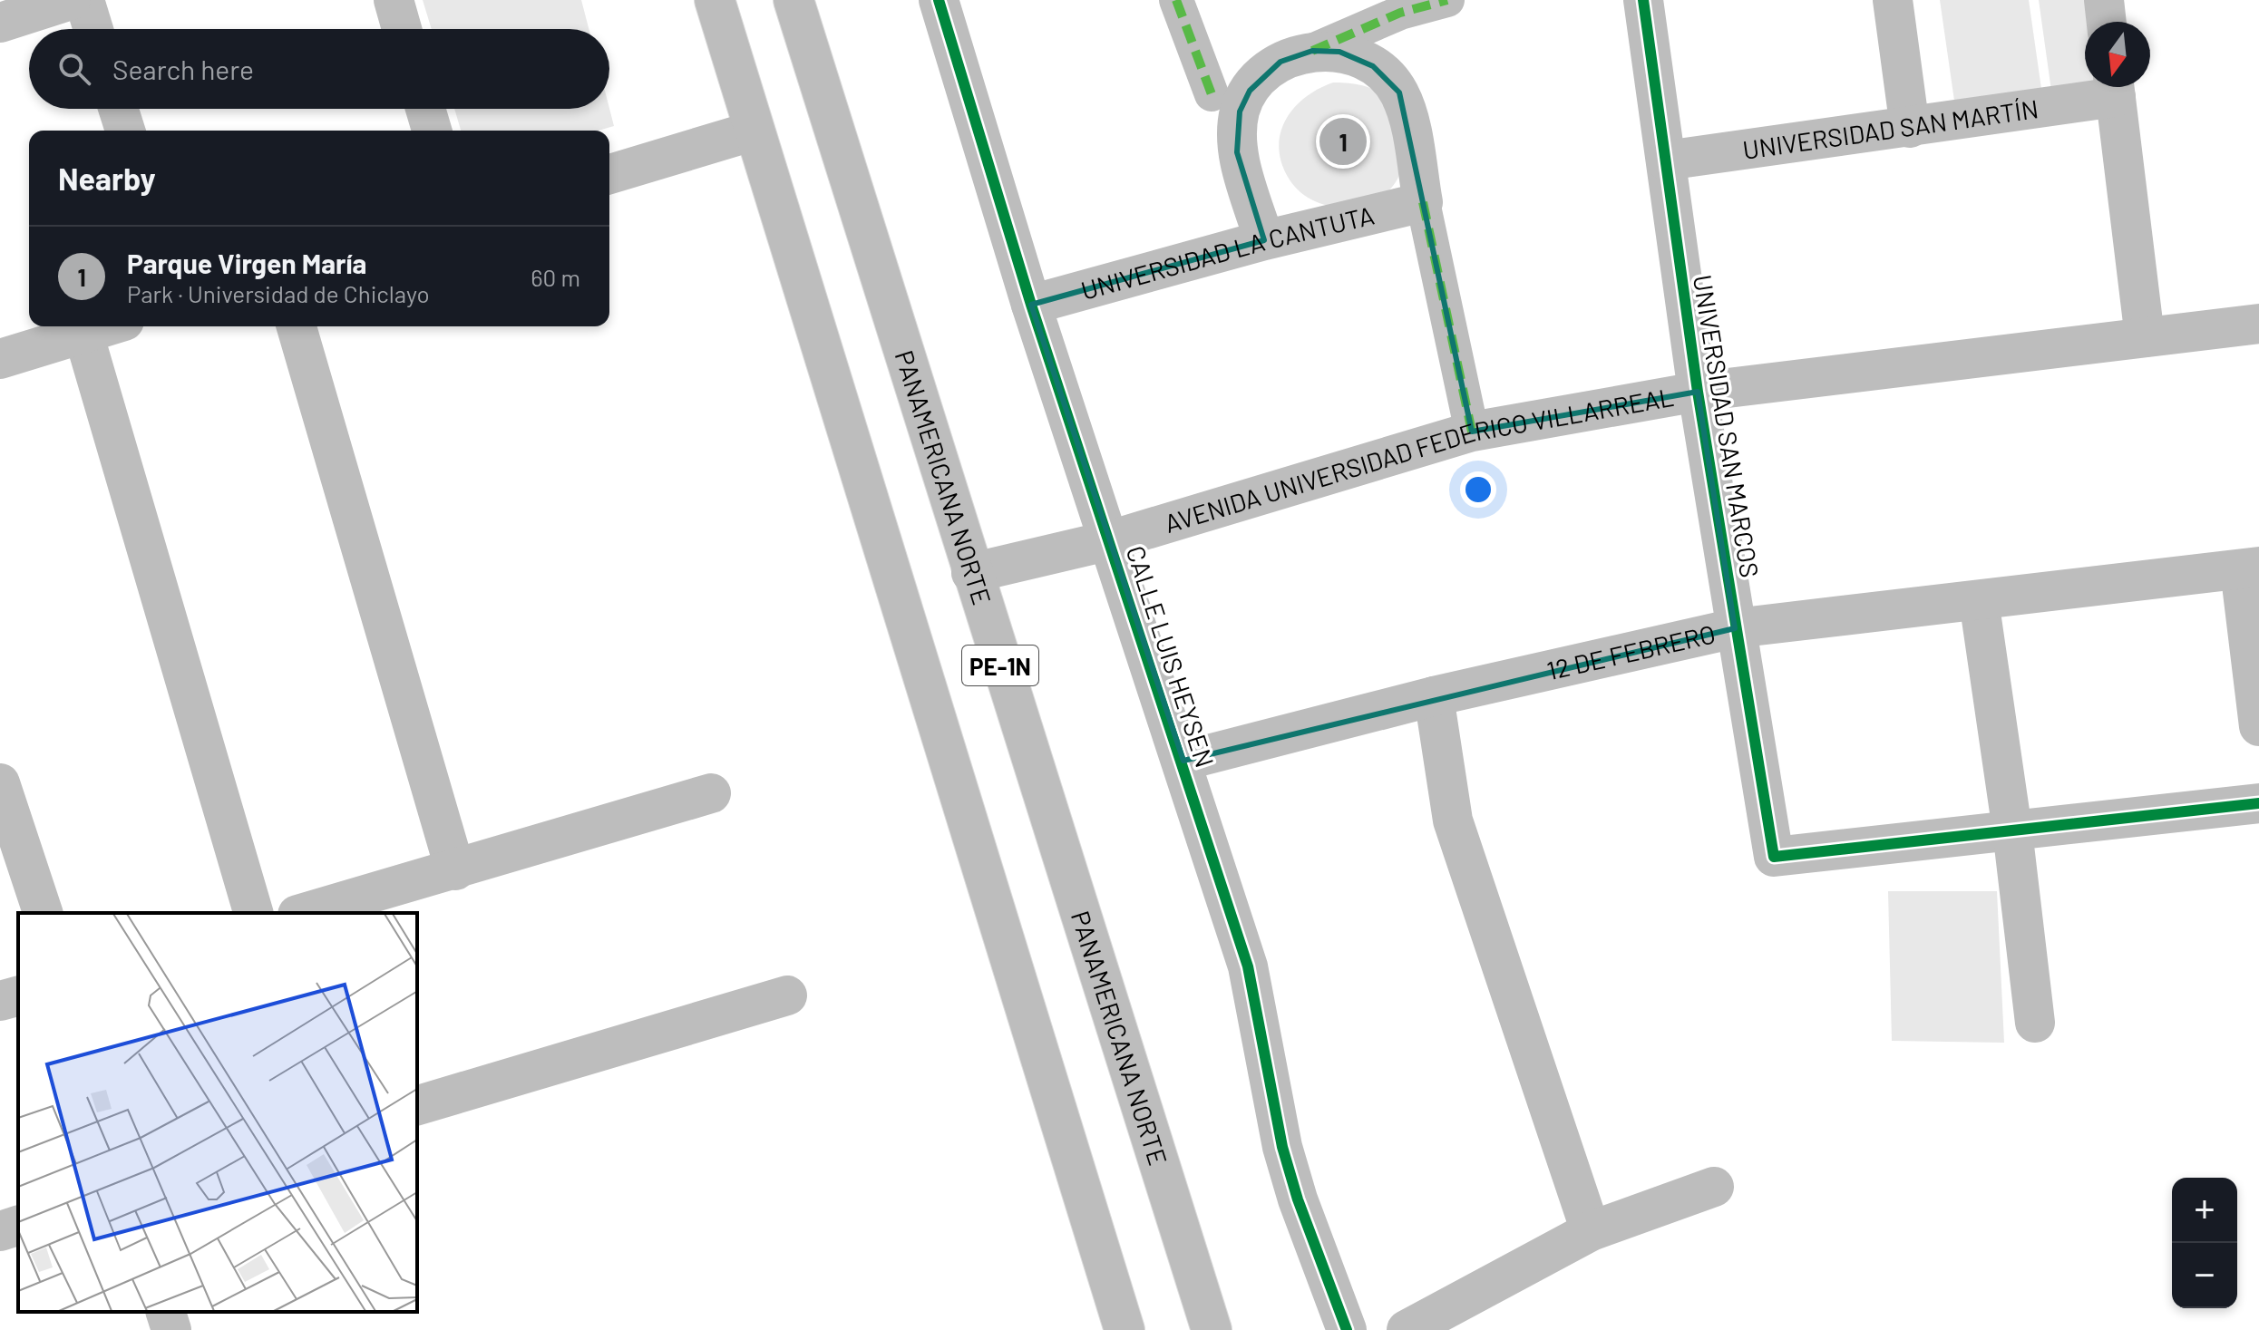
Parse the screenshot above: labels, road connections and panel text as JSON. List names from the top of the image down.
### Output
{
  "streets": {
    "main road": [
      "UNIVERSIDAD SAN MARTÍN",
      "UNIVERSIDAD LA CANTUTA",
      "UNIVERSIDAD SAN MARCOS",
      "AVENIDA UNIVERSIDAD FEDERICO VILLARREAL",
      "PANAMERICANA NORTE",
      "12 DE FEBRERO",
      "CALLE LUIS HEYSEN",
      "PE-1N"
    ]
  },
  "crossings": [
    ["UNIVERSIDAD SAN MARTÍN", "UNIVERSIDAD SAN MARCOS"],
    ["UNIVERSIDAD LA CANTUTA", "CALLE LUIS HEYSEN"],
    ["UNIVERSIDAD SAN MARCOS", "AVENIDA UNIVERSIDAD FEDERICO VILLARREAL"],
    ["UNIVERSIDAD SAN MARCOS", "12 DE FEBRERO"],
    ["AVENIDA UNIVERSIDAD FEDERICO VILLARREAL", "PANAMERICANA NORTE"],
    ["AVENIDA UNIVERSIDAD FEDERICO VILLARREAL", "CALLE LUIS HEYSEN"],
    ["12 DE FEBRERO", "CALLE LUIS HEYSEN"]
  ],
  "north": "bottom",
  "page": {
    "search": "Search here",
    "pins": "1",
    "heading": "Nearby",
    "list": [
      {
        "mark": "1",
        "name": "Parque Virgen María",
        "note": "Park · Universidad de Chiclayo",
        "value": "60 m"
      }
    ],
    "map_buttons": ["+", "−"]
  }
}
